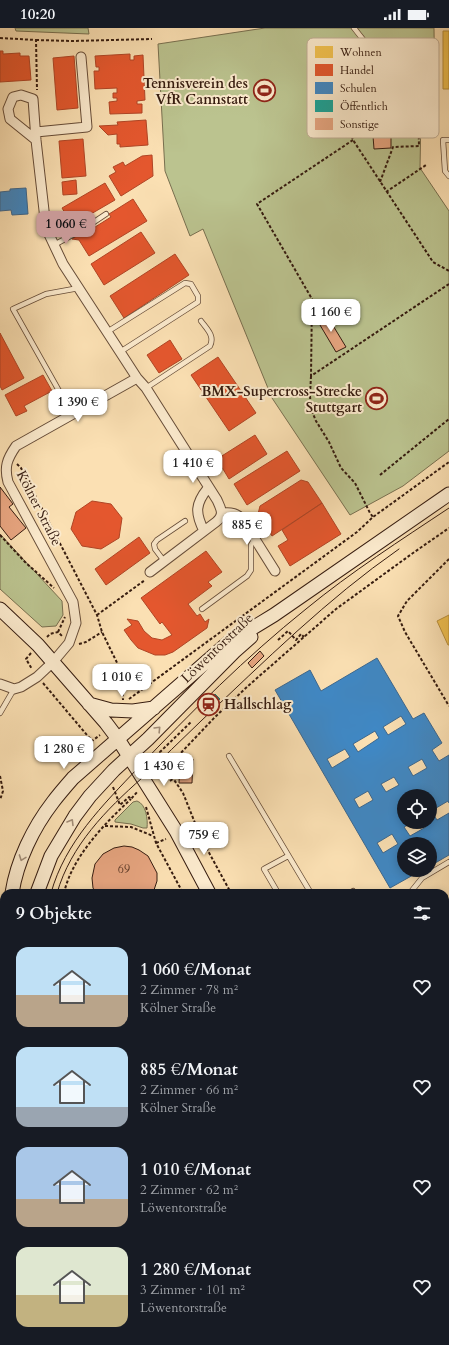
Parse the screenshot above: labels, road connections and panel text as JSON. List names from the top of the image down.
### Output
{
  "streets": {
    "main road": ["Löwentorstraße"],
    "street": ["Kölner Straße"]
  },
  "places": {
    "sports": ["Tennisverein des VfR Cannstatt", "BMX-Supercross-Strecke Stuttgart"],
    "station": ["Hallschlag"]
  },
  "house_numbers": ["69"],
  "legend": [
    "Wohnen",
    "Handel",
    "Schulen",
    "Öffentlich",
    "Sonstige"
  ],
  "page": {
    "status": "10:20",
    "price": [
      "1 060 €",
      "1 160 €",
      "1 390 €",
      "1 410 €",
      "885 €",
      "1 010 €",
      "1 280 €",
      "1 430 €",
      "759 €"
    ],
    "heading": "9 Objekte",
    "list": [
      {
        "name": "1 060 €/Monat",
        "note": "2 Zimmer · 78 m² · Kölner Straße"
      },
      {
        "name": "885 €/Monat",
        "note": "2 Zimmer · 66 m² · Kölner Straße"
      },
      {
        "name": "1 010 €/Monat",
        "note": "2 Zimmer · 62 m² · Löwentorstraße"
      },
      {
        "name": "1 280 €/Monat",
        "note": "3 Zimmer · 101 m² · Löwentorstraße"
      }
    ]
  }
}
